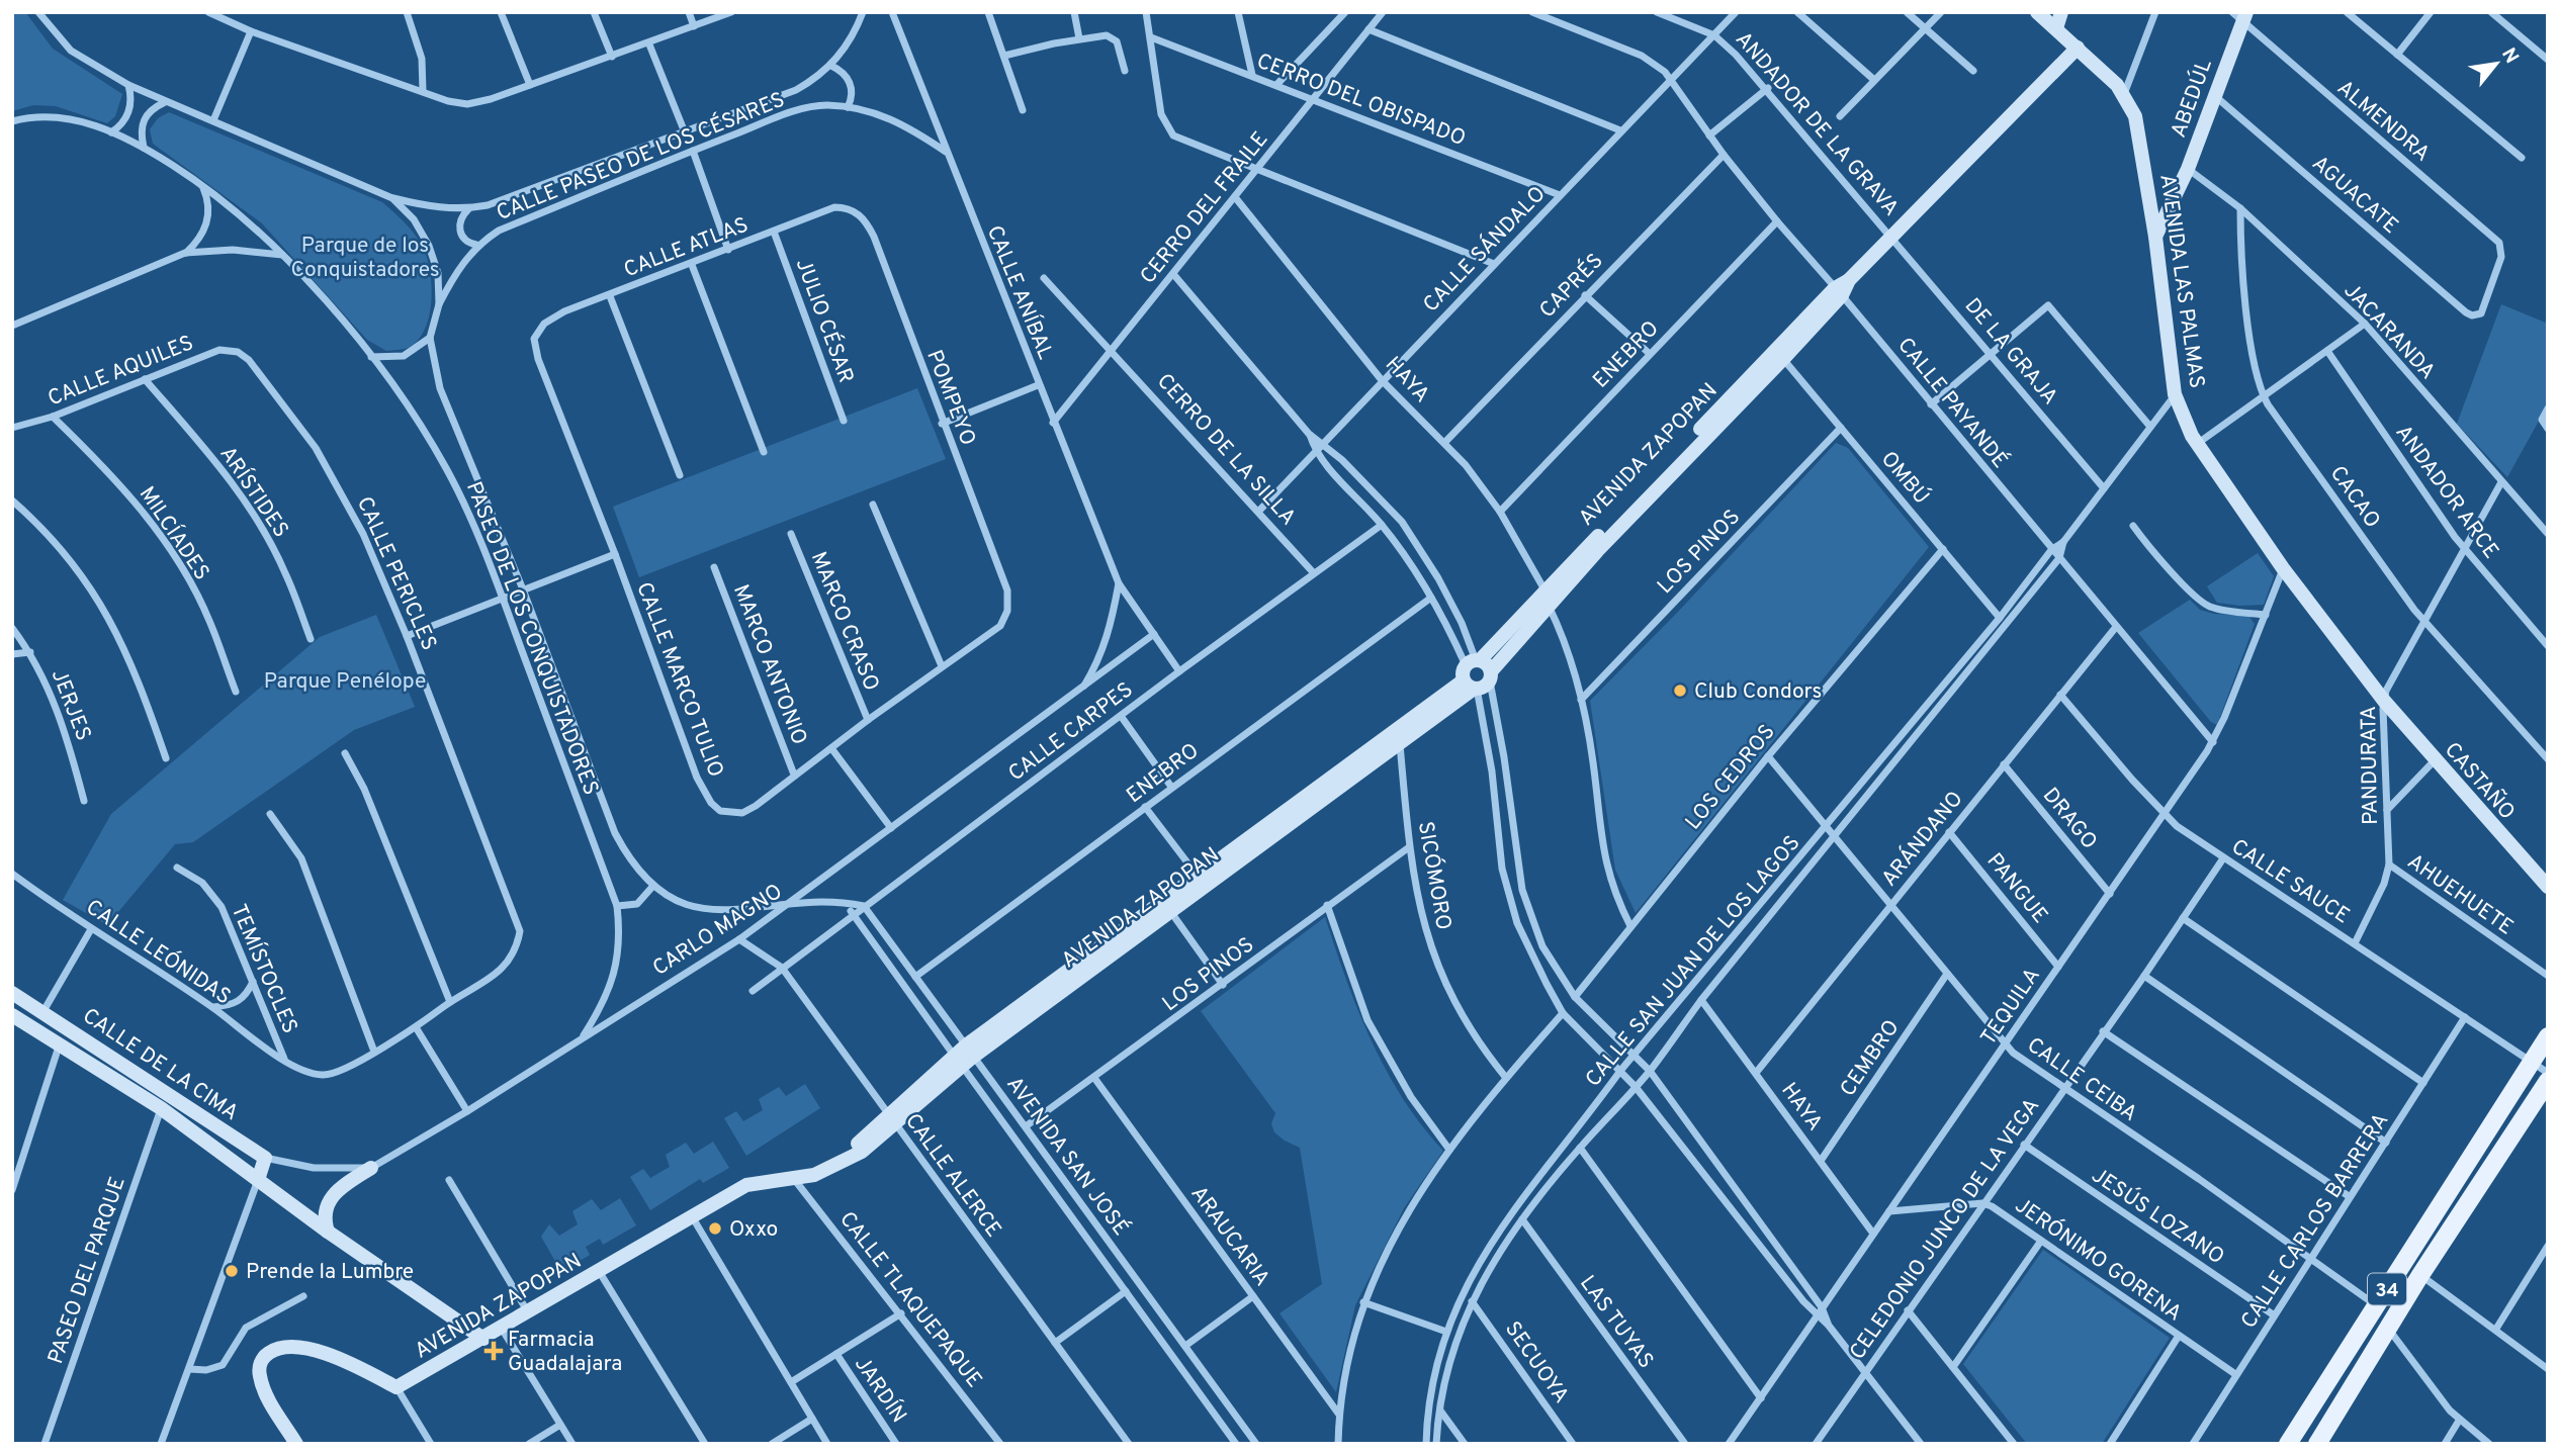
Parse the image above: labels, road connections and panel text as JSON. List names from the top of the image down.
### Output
{
  "streets": {
    "main road": ["34"],
    "street": [
      "ABEDÚL",
      "CERRO DEL OBISPADO",
      "ALMENDRA",
      "ANDADOR DE LA GRAVA",
      "CALLE PASEO DE LOS CÉSARES",
      "AGUACATE",
      "CERRO DEL FRAILE",
      "CALLE ATLAS",
      "CALLE SÁNDALO",
      "AVENIDA LAS PALMAS",
      "CAPRÉS",
      "CALLE ANÍBAL",
      "JULIO CÉSAR",
      "JACARANDA",
      "DE LA GRAJA",
      "ENEBRO",
      "CALLE AQUILES",
      "HAYA",
      "POMPEYO",
      "CALLE PAYANDÉ",
      "CERRO DE LA SILLA",
      "AVENIDA ZAPOPAN",
      "OMBÚ",
      "ARÍSTIDES",
      "ANDADOR ARCE",
      "CACAO",
      "MILCÍADES",
      "LOS PINOS",
      "CALLE PERICLES",
      "MARCO CRASO",
      "PASEO DE LOS CONQUISTADORES",
      "MARCO ANTONIO",
      "CALLE MARCO TULIO",
      "JERJES",
      "CALLE CARPES",
      "PANDURATA",
      "LOS CEDROS",
      "CASTAÑO",
      "DRAGO",
      "ARÁNDANO",
      "SICÓMORO",
      "CALLE SAUCE",
      "PANGUE",
      "AHUEHUETE",
      "CARLO MAGNO",
      "CALLE LEÓNIDAS",
      "CALLE SAN JUAN DE LOS LAGOS",
      "TEMÍSTOCLES",
      "TEQUILA",
      "CEMBRO",
      "CALLE DE LA CIMA",
      "CALLE CEIBA",
      "AVENIDA SAN JOSÉ",
      "CALLE ALERCE",
      "JESÚS LOZANO",
      "CALLE CARLOS BARRERA",
      "CELEDONIO JUNCO DE LA VEGA",
      "ARAUCARIA",
      "JERÓNIMO GORENA",
      "PASEO DEL PARQUE",
      "CALLE TLAQUEPAQUE",
      "LAS TUYAS",
      "SECUOYA",
      "JARDÍN"
    ]
  },
  "crossings": [
    ["ABEDÚL", "ALMENDRA"],
    ["ABEDÚL", "AGUACATE"],
    ["ABEDÚL", "AVENIDA LAS PALMAS"],
    ["ABEDÚL", "JACARANDA"],
    ["CERRO DEL OBISPADO", "CERRO DEL FRAILE"],
    ["CERRO DEL OBISPADO", "CALLE SÁNDALO"],
    ["ALMENDRA", "AGUACATE"],
    ["ANDADOR DE LA GRAVA", "CALLE SÁNDALO"],
    ["ANDADOR DE LA GRAVA", "DE LA GRAJA"],
    ["ANDADOR DE LA GRAVA", "AVENIDA ZAPOPAN"],
    ["CALLE PASEO DE LOS CÉSARES", "CALLE ANÍBAL"],
    ["CALLE PASEO DE LOS CÉSARES", "PASEO DE LOS CONQUISTADORES"],
    ["CERRO DEL FRAILE", "CALLE ANÍBAL"],
    ["CERRO DEL FRAILE", "HAYA"],
    ["CERRO DEL FRAILE", "CERRO DE LA SILLA"],
    ["CALLE ATLAS", "JULIO CÉSAR"],
    ["CALLE ATLAS", "POMPEYO"],
    ["CALLE ATLAS", "CALLE MARCO TULIO"],
    ["CALLE SÁNDALO", "HAYA"],
    ["CALLE SÁNDALO", "CALLE PAYANDÉ"],
    ["CALLE SÁNDALO", "CERRO DE LA SILLA"],
    ["AVENIDA LAS PALMAS", "AVENIDA ZAPOPAN"],
    ["AVENIDA LAS PALMAS", "PANDURATA"],
    ["AVENIDA LAS PALMAS", "CASTAÑO"],
    ["AVENIDA LAS PALMAS", "CALLE SAN JUAN DE LOS LAGOS"],
    ["AVENIDA LAS PALMAS", "TEQUILA"],
    ["CAPRÉS", "HAYA"],
    ["CAPRÉS", "CALLE PAYANDÉ"],
    ["CALLE ANÍBAL", "CALLE CARPES"],
    ["CALLE ANÍBAL", "CARLO MAGNO"],
    ["JACARANDA", "CACAO"],
    ["JACARANDA", "PANDURATA"],
    ["DE LA GRAJA", "AVENIDA ZAPOPAN"],
    ["DE LA GRAJA", "CALLE SAN JUAN DE LOS LAGOS"],
    ["ENEBRO", "HAYA"],
    ["ENEBRO", "CALLE PAYANDÉ"],
    ["ENEBRO", "AVENIDA SAN JOSÉ"],
    ["CALLE AQUILES", "ARÍSTIDES"],
    ["CALLE AQUILES", "MILCÍADES"],
    ["CALLE AQUILES", "CALLE PERICLES"],
    ["HAYA", "AVENIDA ZAPOPAN"],
    ["HAYA", "LOS PINOS"],
    ["HAYA", "LOS CEDROS"],
    ["HAYA", "ARÁNDANO"],
    ["HAYA", "CALLE SAN JUAN DE LOS LAGOS"],
    ["HAYA", "TEQUILA"],
    ["HAYA", "CEMBRO"],
    ["POMPEYO", "CALLE MARCO TULIO"],
    ["CALLE PAYANDÉ", "AVENIDA ZAPOPAN"],
    ["CALLE PAYANDÉ", "ARÁNDANO"],
    ["CALLE PAYANDÉ", "CALLE SAN JUAN DE LOS LAGOS"],
    ["CALLE PAYANDÉ", "TEQUILA"],
    ["CERRO DE LA SILLA", "CALLE CARPES"],
    ["AVENIDA ZAPOPAN", "OMBÚ"],
    ["AVENIDA ZAPOPAN", "SICÓMORO"],
    ["AVENIDA ZAPOPAN", "CALLE DE LA CIMA"],
    ["AVENIDA ZAPOPAN", "AVENIDA SAN JOSÉ"],
    ["AVENIDA ZAPOPAN", "CALLE ALERCE"],
    ["AVENIDA ZAPOPAN", "CALLE TLAQUEPAQUE"],
    ["OMBÚ", "LOS PINOS"],
    ["OMBÚ", "LOS CEDROS"],
    ["OMBÚ", "CALLE SAN JUAN DE LOS LAGOS"],
    ["ANDADOR ARCE", "PANDURATA"],
    ["CACAO", "PANDURATA"],
    ["LOS PINOS", "SICÓMORO"],
    ["LOS PINOS", "AVENIDA SAN JOSÉ"],
    ["LOS PINOS", "ARAUCARIA"],
    ["CALLE PERICLES", "CALLE LEÓNIDAS"],
    ["MARCO CRASO", "CALLE MARCO TULIO"],
    ["PASEO DE LOS CONQUISTADORES", "CARLO MAGNO"],
    ["MARCO ANTONIO", "CALLE MARCO TULIO"],
    ["CALLE CARPES", "AVENIDA SAN JOSÉ"],
    ["CALLE CARPES", "CALLE ALERCE"],
    ["PANDURATA", "CASTAÑO"],
    ["PANDURATA", "CALLE SAUCE"],
    ["PANDURATA", "AHUEHUETE"],
    ["LOS CEDROS", "CALLE CEIBA"],
    ["DRAGO", "ARÁNDANO"],
    ["DRAGO", "TEQUILA"],
    ["ARÁNDANO", "CALLE SAUCE"],
    ["ARÁNDANO", "PANGUE"],
    ["ARÁNDANO", "CALLE CEIBA"],
    ["CALLE SAUCE", "TEQUILA"],
    ["CALLE SAUCE", "CALLE CARLOS BARRERA"],
    ["CALLE SAUCE", "CELEDONIO JUNCO DE LA VEGA"],
    ["CALLE SAUCE", "34"],
    ["PANGUE", "TEQUILA"],
    ["CARLO MAGNO", "CALLE ALERCE"],
    ["CALLE LEÓNIDAS", "TEMÍSTOCLES"],
    ["CALLE SAN JUAN DE LOS LAGOS", "CALLE CEIBA"],
    ["CALLE SAN JUAN DE LOS LAGOS", "LAS TUYAS"],
    ["CALLE SAN JUAN DE LOS LAGOS", "SECUOYA"],
    ["TEQUILA", "CALLE CEIBA"],
    ["TEQUILA", "JERÓNIMO GORENA"],
    ["CEMBRO", "CALLE CEIBA"],
    ["CALLE DE LA CIMA", "PASEO DEL PARQUE"],
    ["CALLE CEIBA", "CALLE CARLOS BARRERA"],
    ["CALLE CEIBA", "CELEDONIO JUNCO DE LA VEGA"],
    ["CALLE CEIBA", "34"],
    ["JESÚS LOZANO", "CALLE CARLOS BARRERA"],
    ["JESÚS LOZANO", "CELEDONIO JUNCO DE LA VEGA"],
    ["CALLE CARLOS BARRERA", "JERÓNIMO GORENA"],
    ["CELEDONIO JUNCO DE LA VEGA", "JERÓNIMO GORENA"]
  ],
  "parks": ["Parque de los Conquistadores", "Parque Penélope"],
  "places": {
    "other": ["Club Condors", "Oxxo", "Prende la Lumbre"],
    "health": ["Farmacia Guadalajara"]
  },
  "north": "top right"
}
